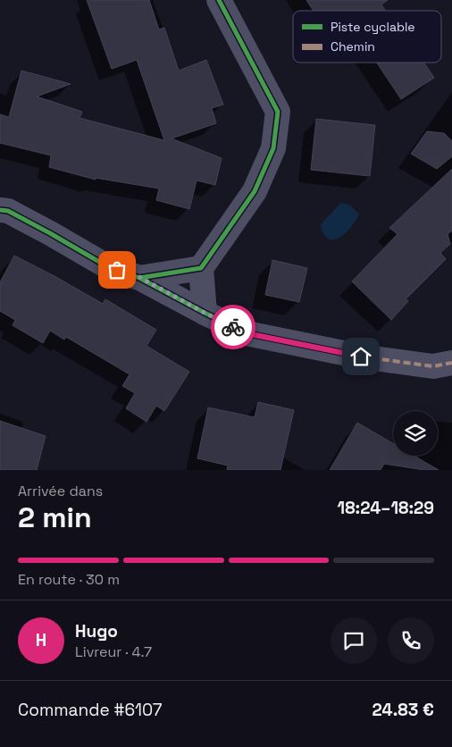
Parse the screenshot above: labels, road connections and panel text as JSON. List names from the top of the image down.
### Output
{
  "legend": ["Piste cyclable", "Chemin"],
  "page": {
    "heading": ["2 min", "Arrivée dans", "18:24–18:29"],
    "panel": [
      "Hugo",
      "Livreur · 4.7",
      "Commande #6107",
      "24.83 €"
    ],
    "bar": "En route · 30 m",
    "round": "H"
  }
}
